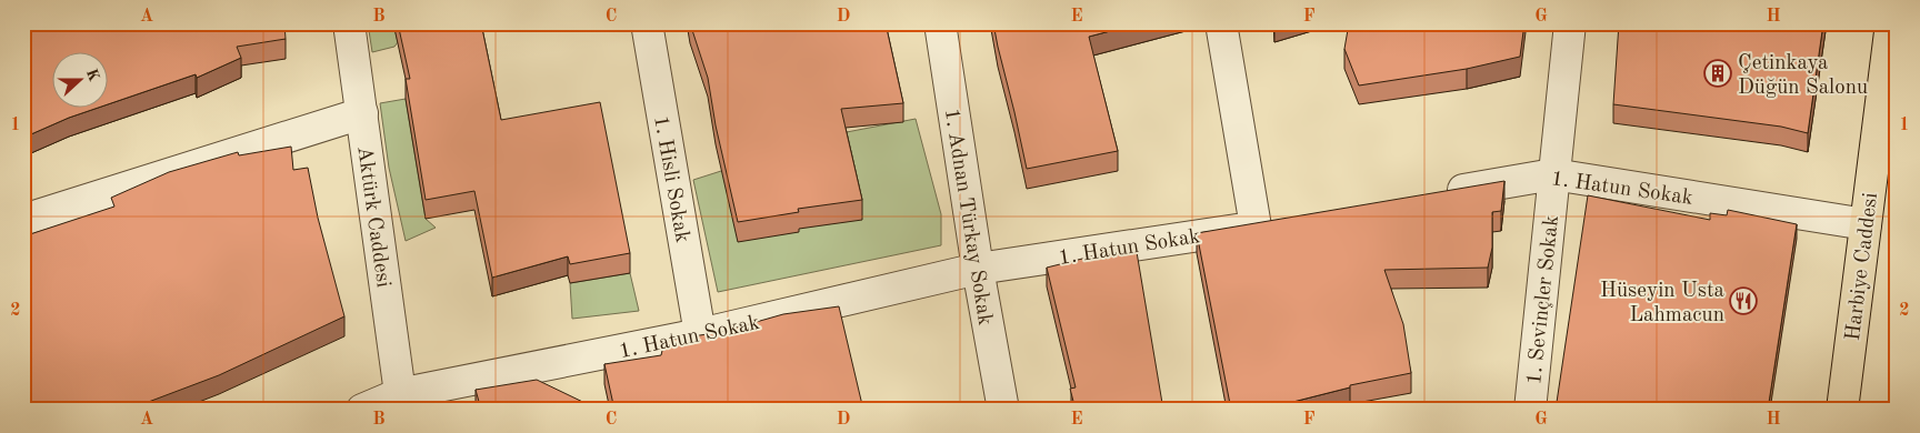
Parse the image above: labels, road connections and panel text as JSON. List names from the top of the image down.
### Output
{
  "streets": {
    "main road": ["Harbiye Caddesi"],
    "street": [
      "1. Hisli Sokak",
      "1. Hatun Sokak",
      "Aktürk Caddesi",
      "1. Adnan Türkay Sokak",
      "1. Sevinçler Sokak"
    ]
  },
  "crossings": [
    ["1. Hisli Sokak", "1. Hatun Sokak"],
    ["1. Hatun Sokak", "Aktürk Caddesi"],
    ["1. Hatun Sokak", "1. Adnan Türkay Sokak"],
    ["1. Hatun Sokak", "Harbiye Caddesi"],
    ["1. Hatun Sokak", "1. Sevinçler Sokak"]
  ],
  "places": {
    "building": ["Çetinkaya Düğün Salonu"],
    "restaurant": ["Hüseyin Usta Lahmacun"]
  },
  "north": "right",
  "grid": {
    "columns": [
      "A",
      "B",
      "C",
      "D",
      "E",
      "F",
      "G",
      "H"
    ],
    "rows": ["1", "2"]
  }
}
